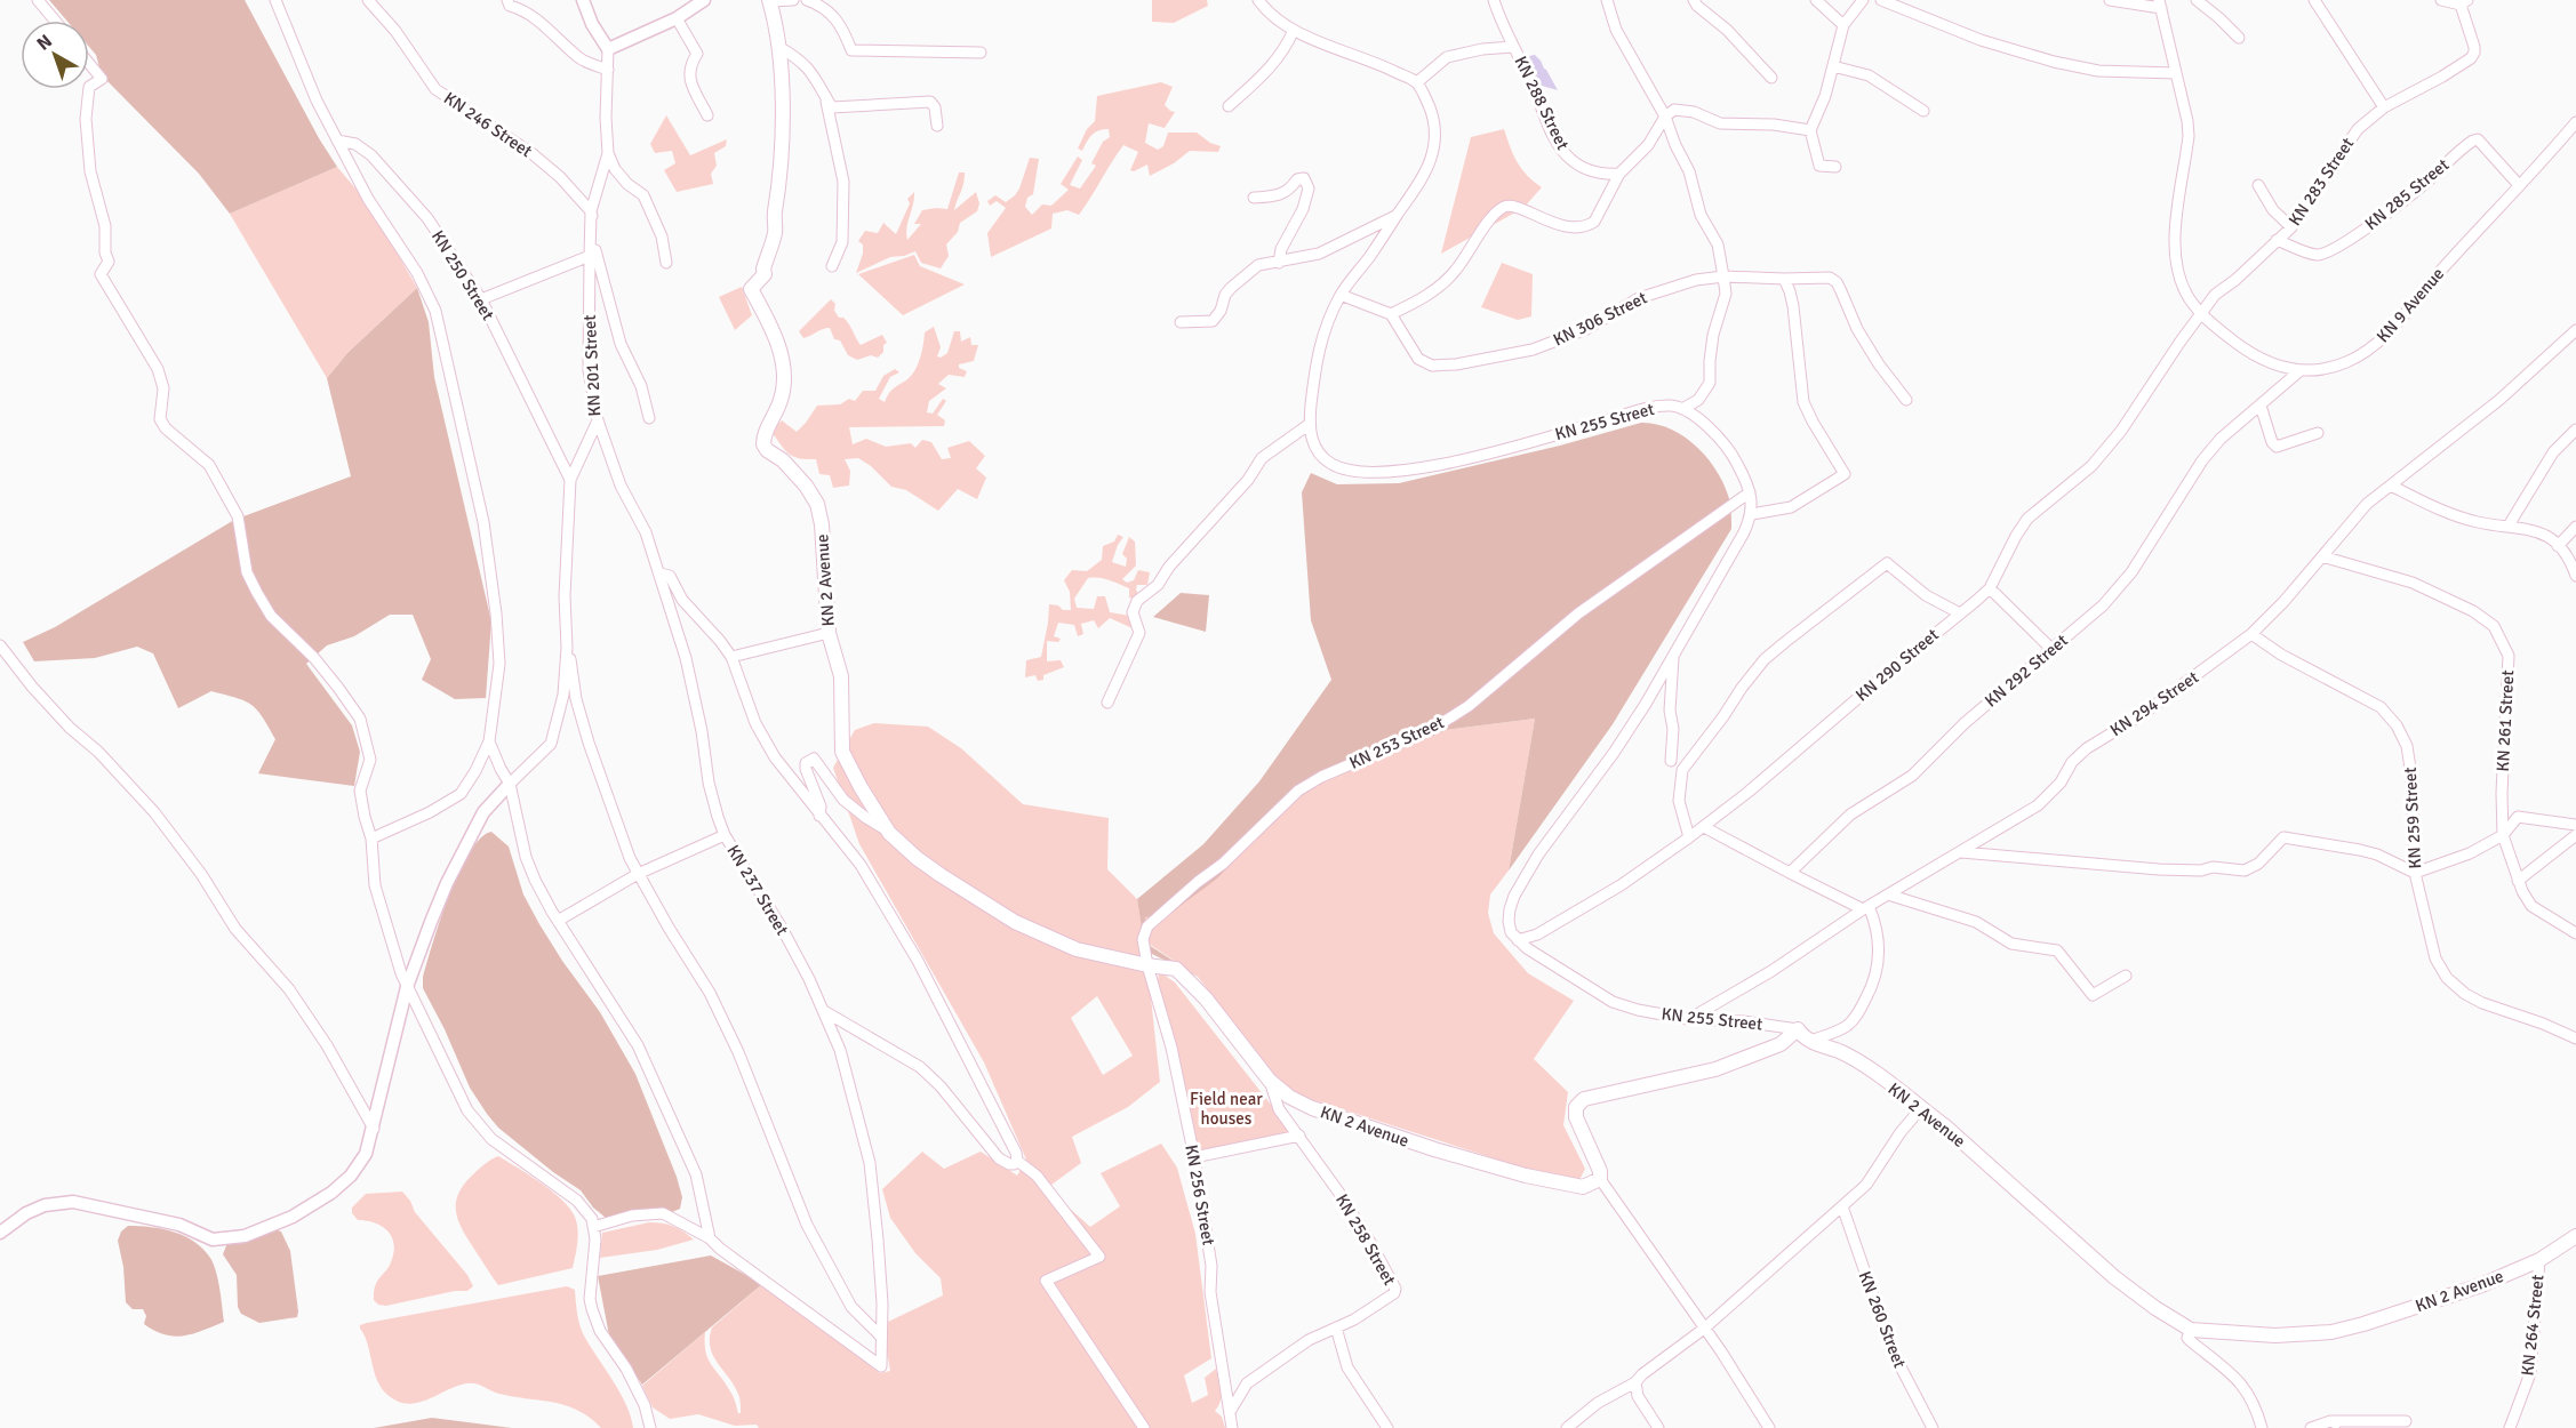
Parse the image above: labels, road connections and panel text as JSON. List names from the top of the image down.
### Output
{
  "streets": {
    "main road": ["KN 2 Avenue"],
    "street": [
      "KN 288 Street",
      "KN 246 Street",
      "KN 283 Street",
      "KN 285 Street",
      "KN 250 Street",
      "KN 9 Avenue",
      "KN 306 Street",
      "KN 201 Street",
      "KN 255 Street",
      "KN 290 Street",
      "KN 292 Street",
      "KN 294 Street",
      "KN 261 Street",
      "KN 253 Street",
      "KN 259 Street",
      "KN 237 Street",
      "KN 256 Street",
      "KN 258 Street",
      "KN 260 Street",
      "KN 264 Street"
    ]
  },
  "crossings": [
    ["KN 246 Street", "KN 201 Street"],
    ["KN 283 Street", "KN 285 Street"],
    ["KN 283 Street", "KN 9 Avenue"],
    ["KN 283 Street", "KN 290 Street"],
    ["KN 285 Street", "KN 9 Avenue"],
    ["KN 250 Street", "KN 201 Street"],
    ["KN 9 Avenue", "KN 290 Street"],
    ["KN 9 Avenue", "KN 292 Street"],
    ["KN 201 Street", "KN 237 Street"],
    ["KN 255 Street", "KN 2 Avenue"],
    ["KN 255 Street", "KN 290 Street"],
    ["KN 255 Street", "KN 294 Street"],
    ["KN 2 Avenue", "KN 253 Street"],
    ["KN 2 Avenue", "KN 256 Street"],
    ["KN 2 Avenue", "KN 258 Street"],
    ["KN 2 Avenue", "KN 264 Street"],
    ["KN 294 Street", "KN 261 Street"],
    ["KN 294 Street", "KN 259 Street"],
    ["KN 253 Street", "KN 256 Street"],
    ["KN 256 Street", "KN 258 Street"]
  ],
  "parks": ["Field near houses"],
  "north": "top left"
}
